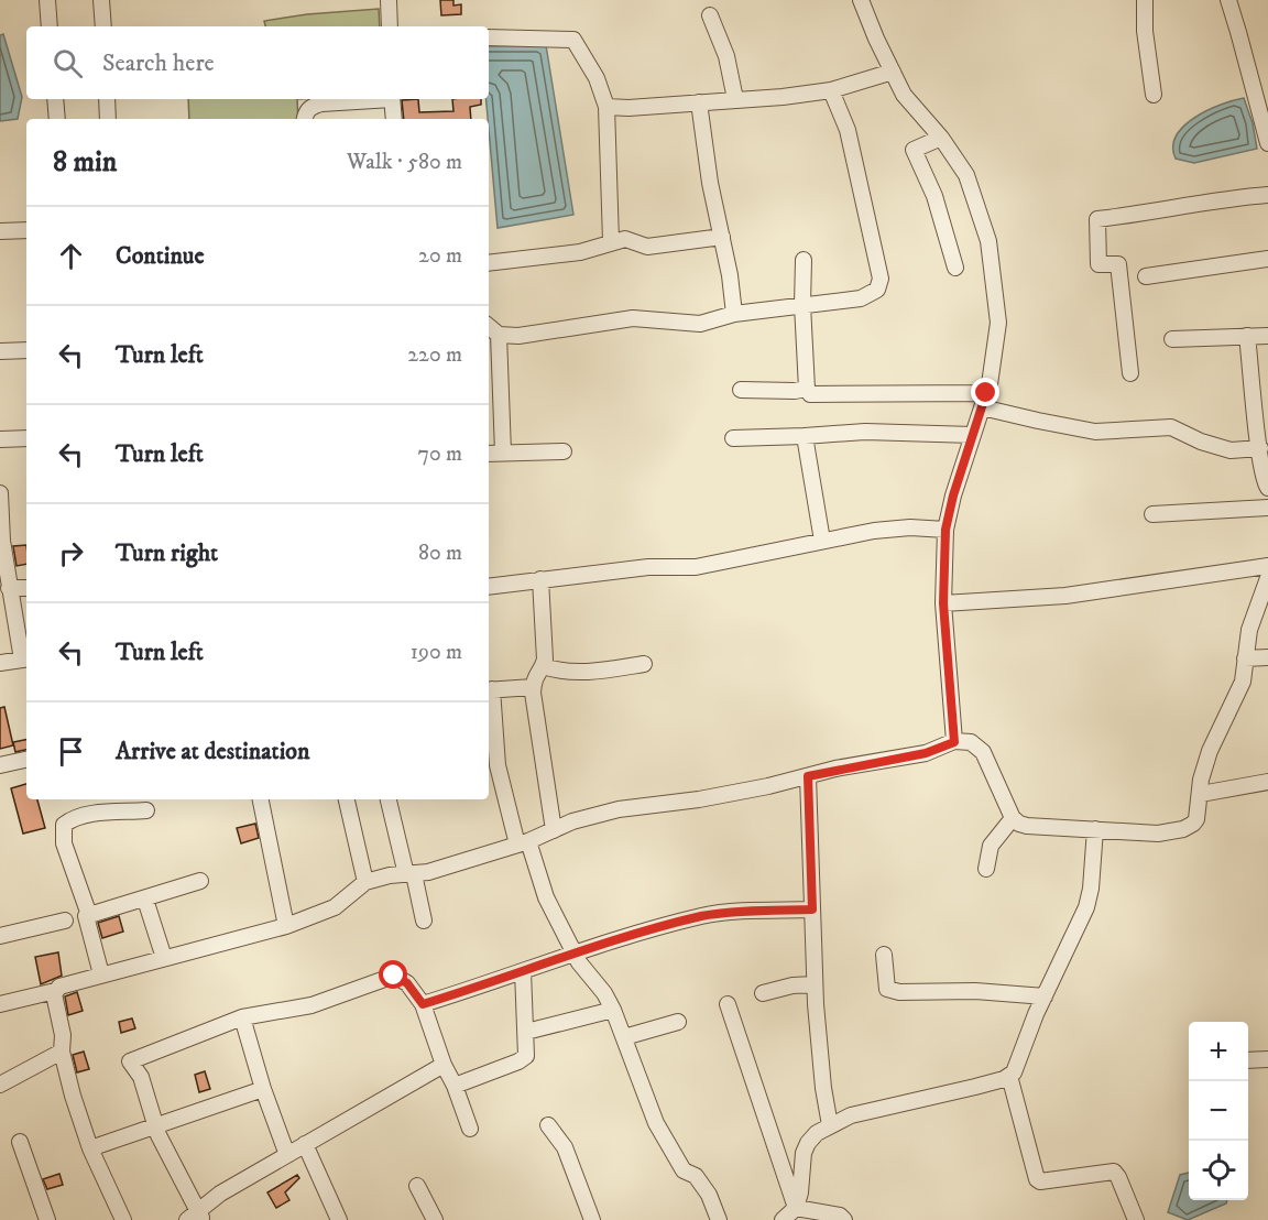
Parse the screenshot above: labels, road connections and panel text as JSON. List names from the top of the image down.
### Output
{
  "page": {
    "search": "Search here",
    "heading": ["8 min", "Walk · 580 m"],
    "list": [
      ["Continue", "20 m"],
      ["Turn left", "220 m"],
      ["Turn left", "70 m"],
      ["Turn right", "80 m"],
      ["Turn left", "190 m"],
      "Arrive at destination"
    ],
    "map_buttons": ["+", "−"]
  }
}
